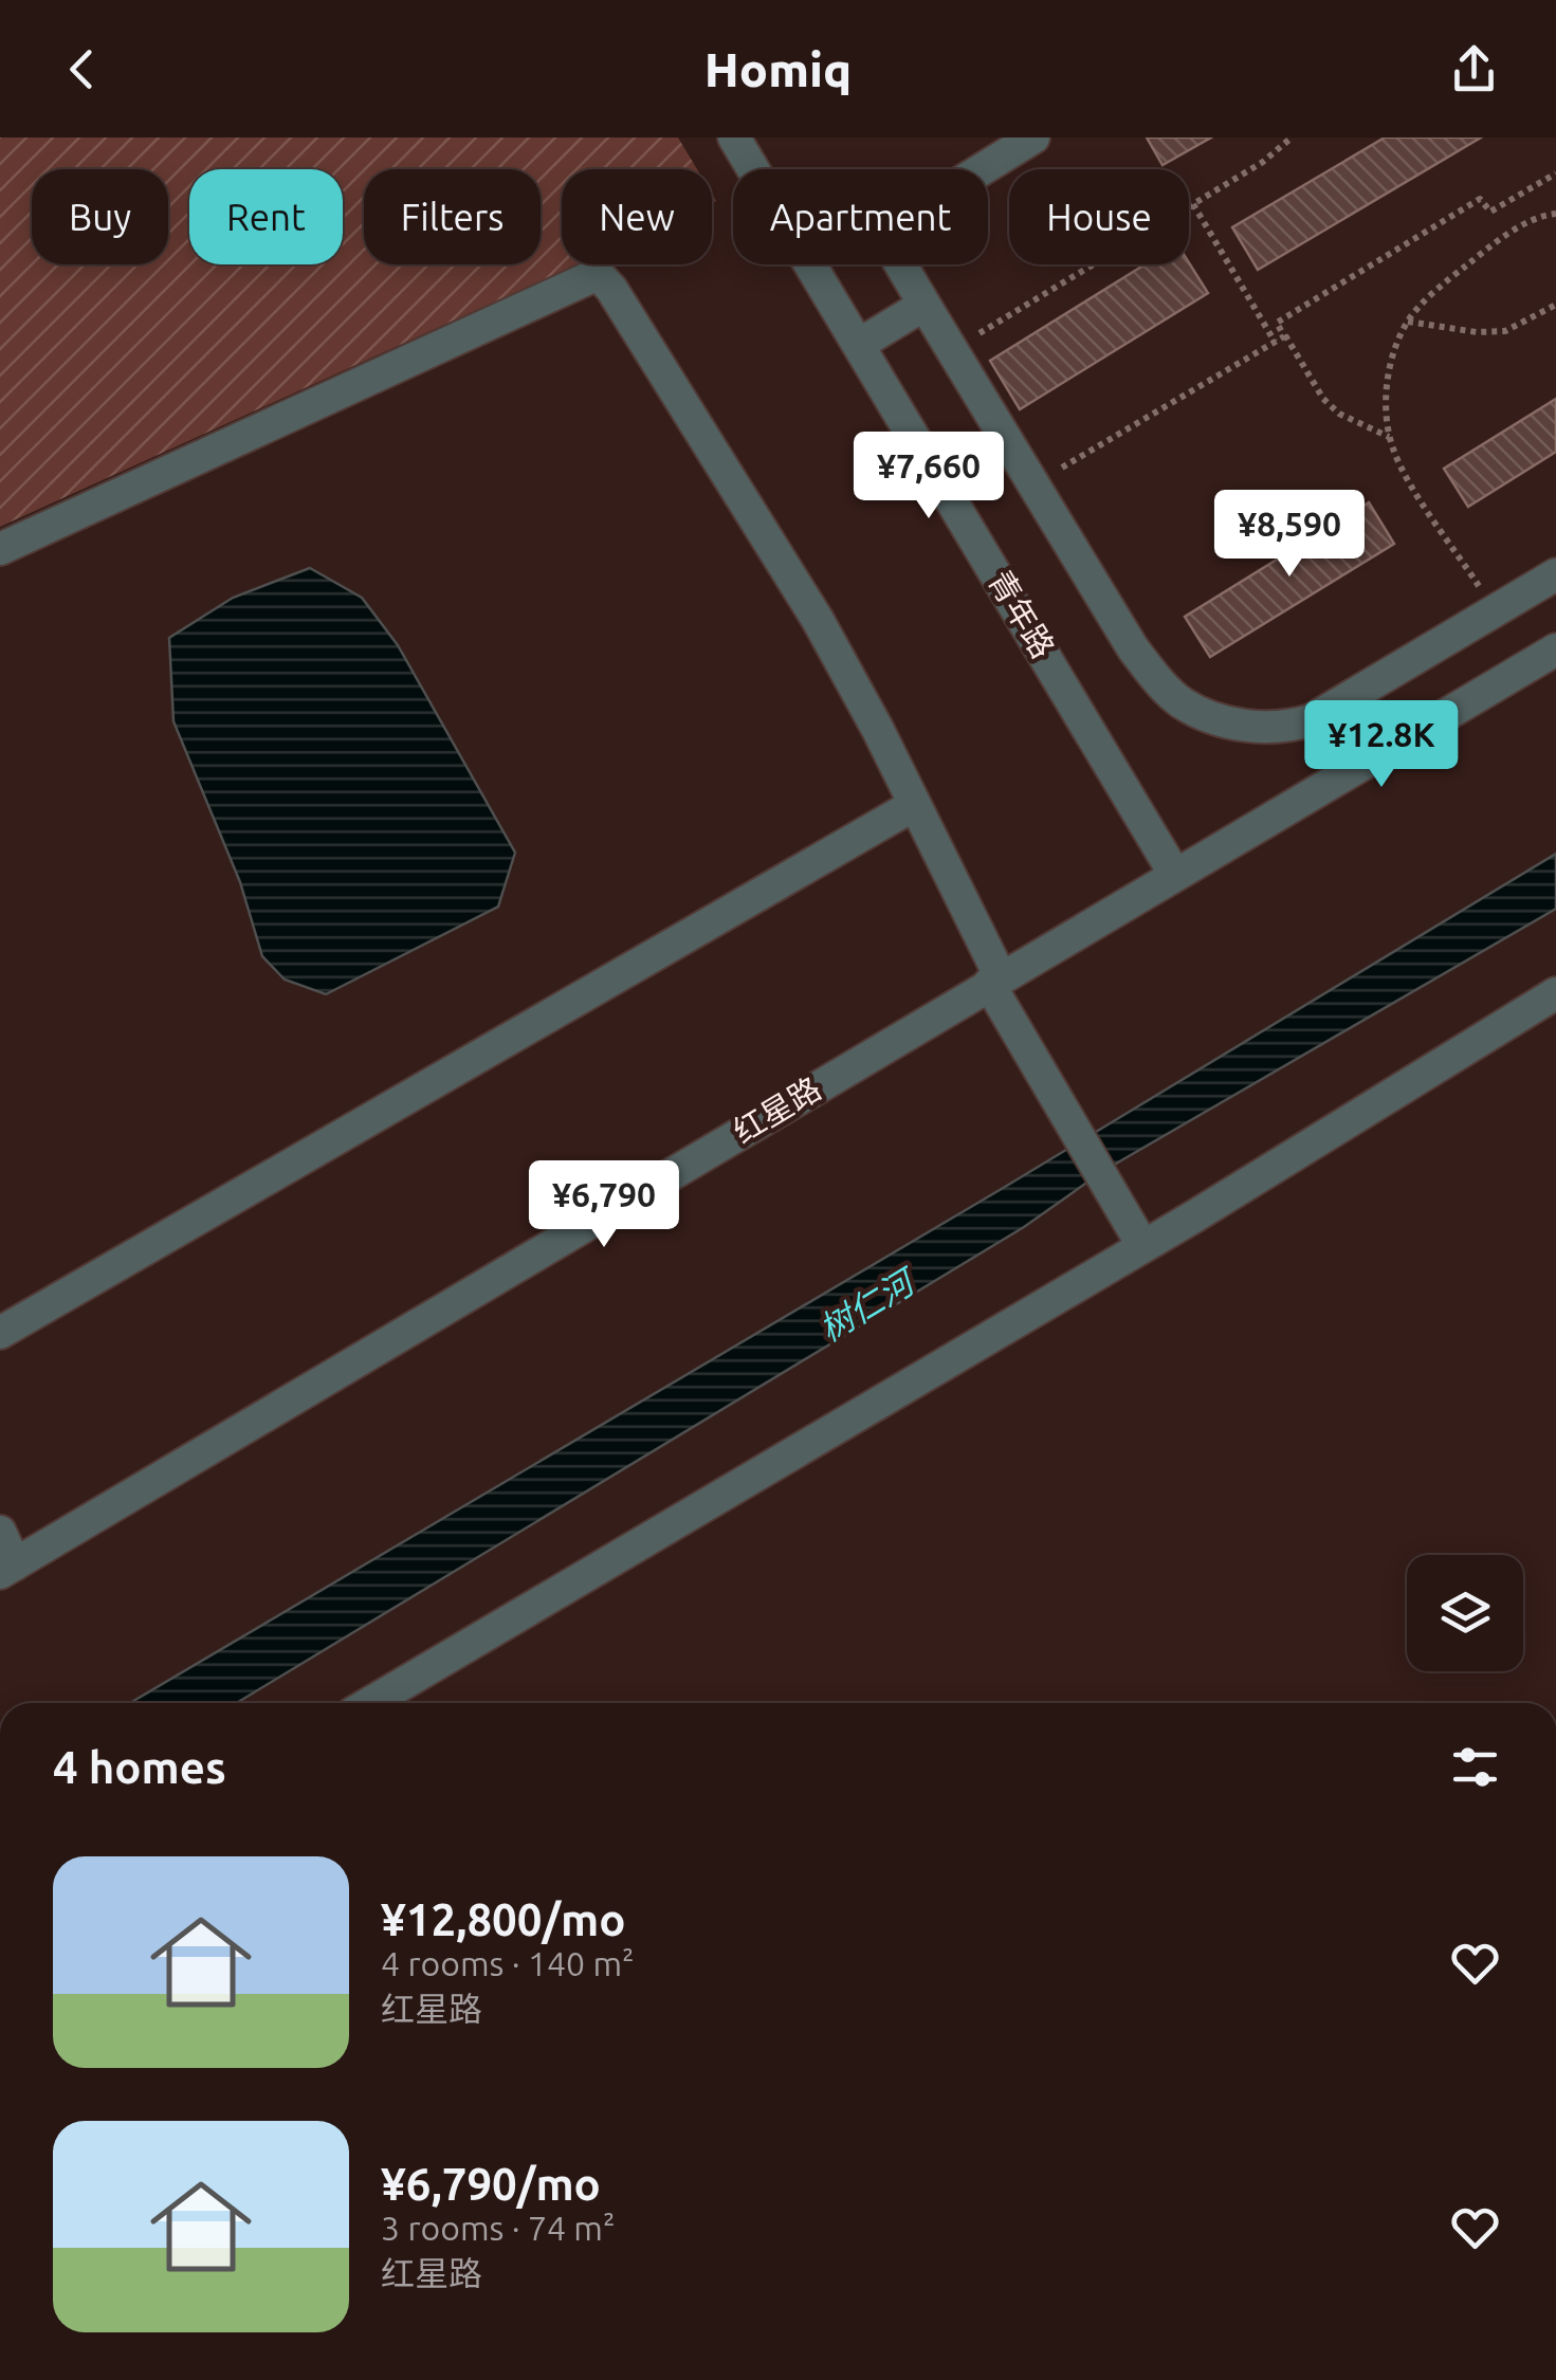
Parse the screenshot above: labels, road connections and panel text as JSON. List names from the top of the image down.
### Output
{
  "streets": {
    "street": ["青年路", "红星路"]
  },
  "crossings": [
    ["青年路", "红星路"]
  ],
  "water": ["树仁河"],
  "page": {
    "header": "Homiq",
    "chip": [
      "Buy",
      "Rent",
      "Filters",
      "New",
      "Apartment",
      "House"
    ],
    "price": [
      "¥7,660",
      "¥8,590",
      "¥12.8K",
      "¥6,790"
    ],
    "heading": "4 homes",
    "list": [
      {
        "name": "¥12,800/mo",
        "note": "4 rooms · 140 m² · 红星路"
      },
      {
        "name": "¥6,790/mo",
        "note": "3 rooms · 74 m² · 红星路"
      }
    ]
  }
}
